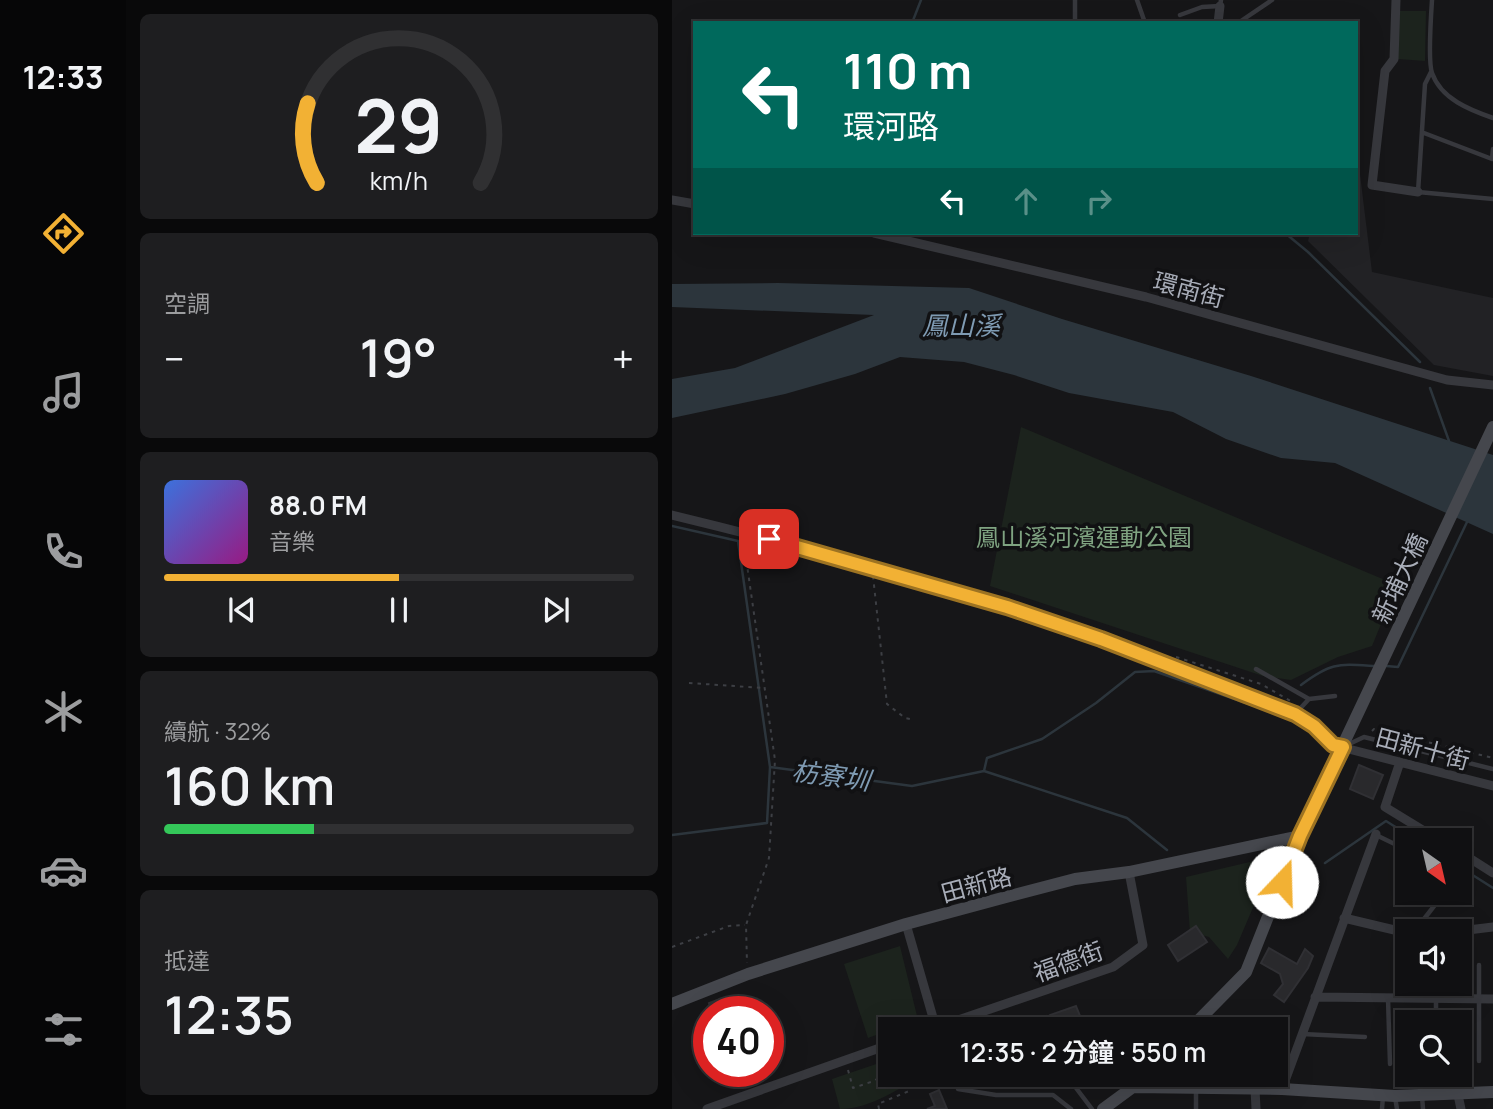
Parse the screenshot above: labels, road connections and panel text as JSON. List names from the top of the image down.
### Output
{
  "streets": {
    "main road": ["新埔大橋", "田新路"],
    "street": ["環南街", "田新十街", "福德街"]
  },
  "crossings": [
    ["新埔大橋", "田新十街"],
    ["新埔大橋", "田新路"],
    ["田新路", "福德街"]
  ],
  "water": ["鳳山溪", "枋寮圳"],
  "parks": ["鳳山溪河濱運動公園"],
  "north": "bottom right",
  "page": {
    "tabs": "12:33",
    "turn": ["110 m", "環河路"],
    "tile": [
      "空調",
      ["續航 · 32%", "160 km"],
      ["抵達", "12:35"]
    ],
    "heat": ["−", "19°", "+"],
    "song": ["88.0 FM", "音樂"],
    "limit": "40",
    "trip": "12:35 · 2 分鐘 · 550 m",
    "gauge": ["29", "km/h"]
  }
}
